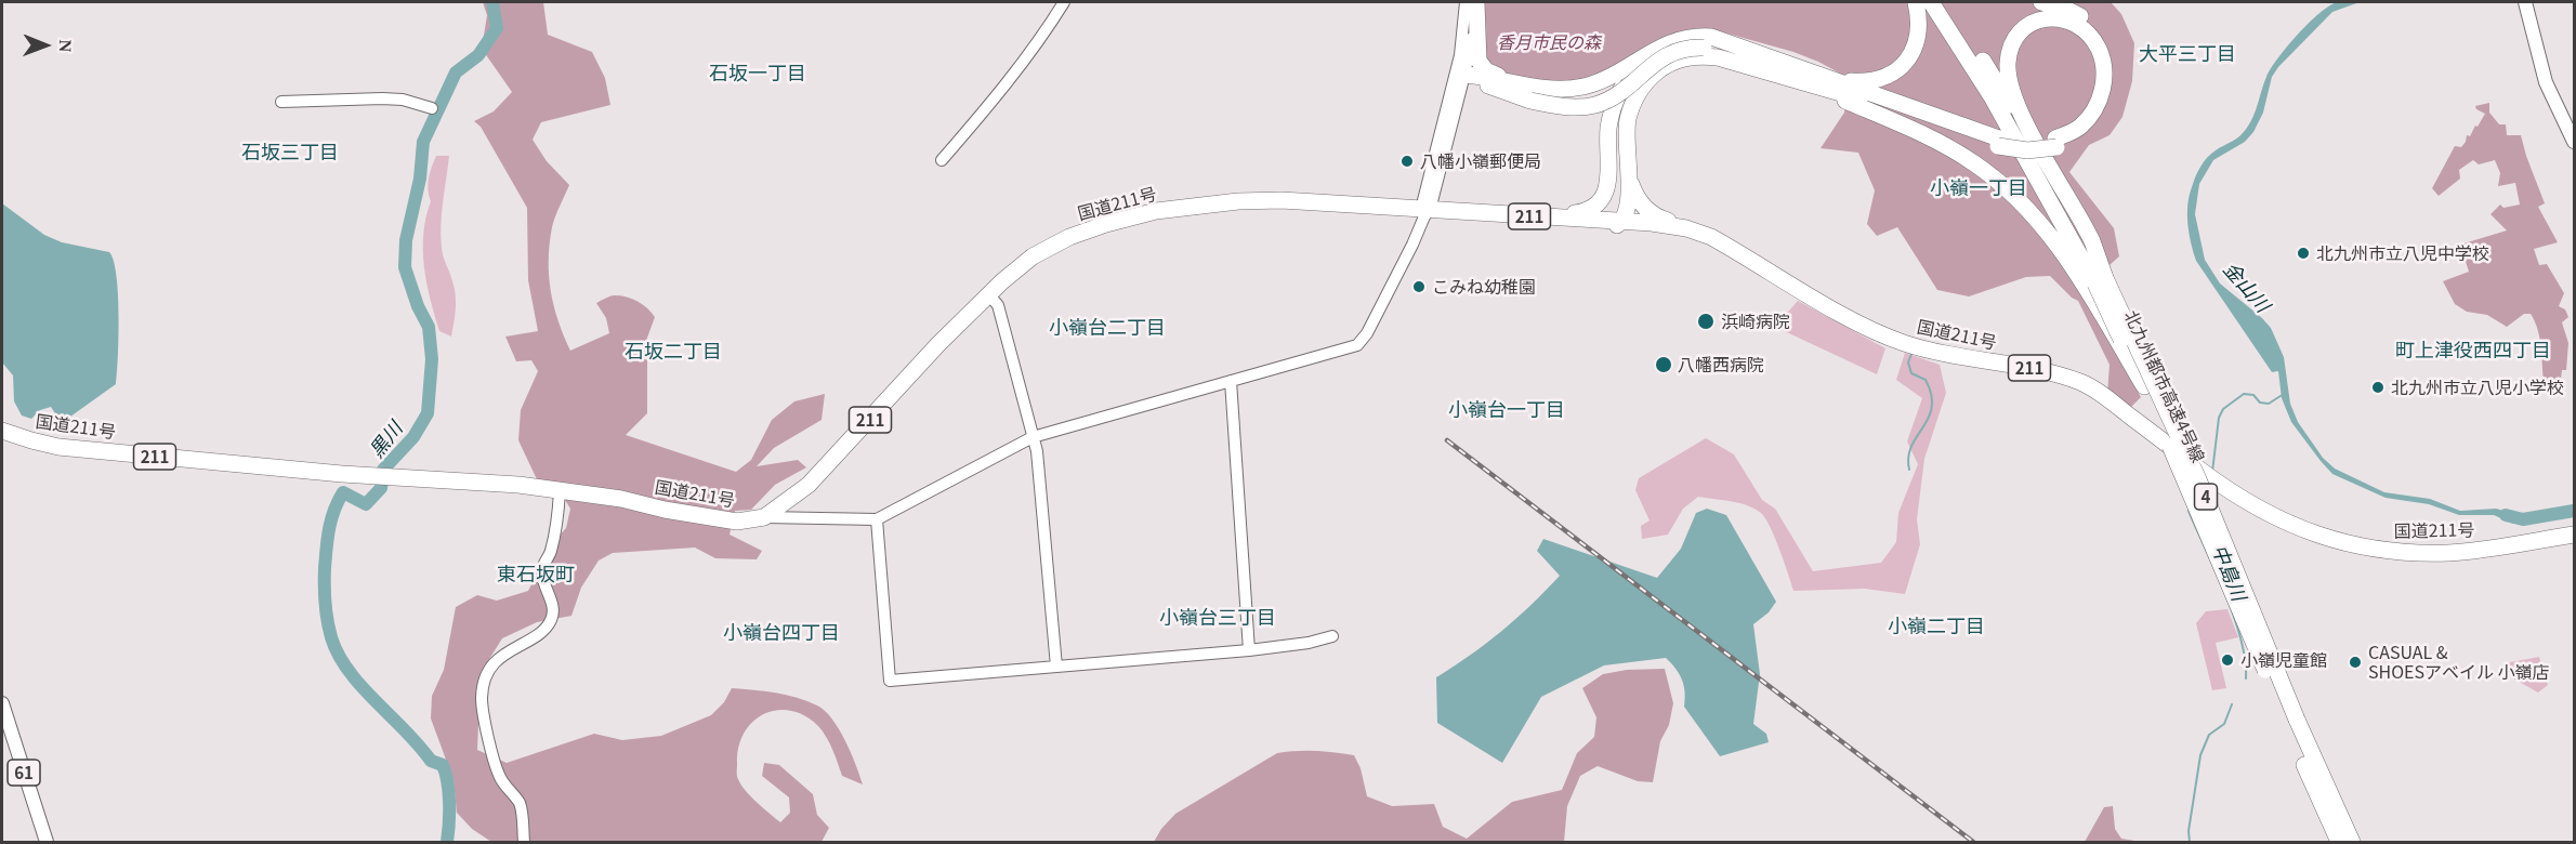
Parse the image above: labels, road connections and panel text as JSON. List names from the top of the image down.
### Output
{
  "streets": {
    "highway": [
      "国道211号",
      "211",
      "北九州都市高速4号線",
      "4"
    ],
    "main road": ["61"]
  },
  "districts": [
    "大平三丁目",
    "石坂一丁目",
    "石坂三丁目",
    "小嶺一丁目",
    "小嶺台二丁目",
    "町上津役西四丁目",
    "石坂二丁目",
    "小嶺台一丁目",
    "東石坂町",
    "小嶺台三丁目",
    "小嶺二丁目",
    "小嶺台四丁目"
  ],
  "water": ["金山川", "黒川", "中島川"],
  "parks": ["香月市民の森"],
  "places": [
    "八幡小嶺郵便局",
    "北九州市立八児中学校",
    "こみね幼稚園",
    "浜崎病院",
    "八幡西病院",
    "北九州市立八児小学校",
    "小嶺児童館",
    "CASUAL & SHOESアベイル 小嶺店"
  ],
  "north": "right"
}
